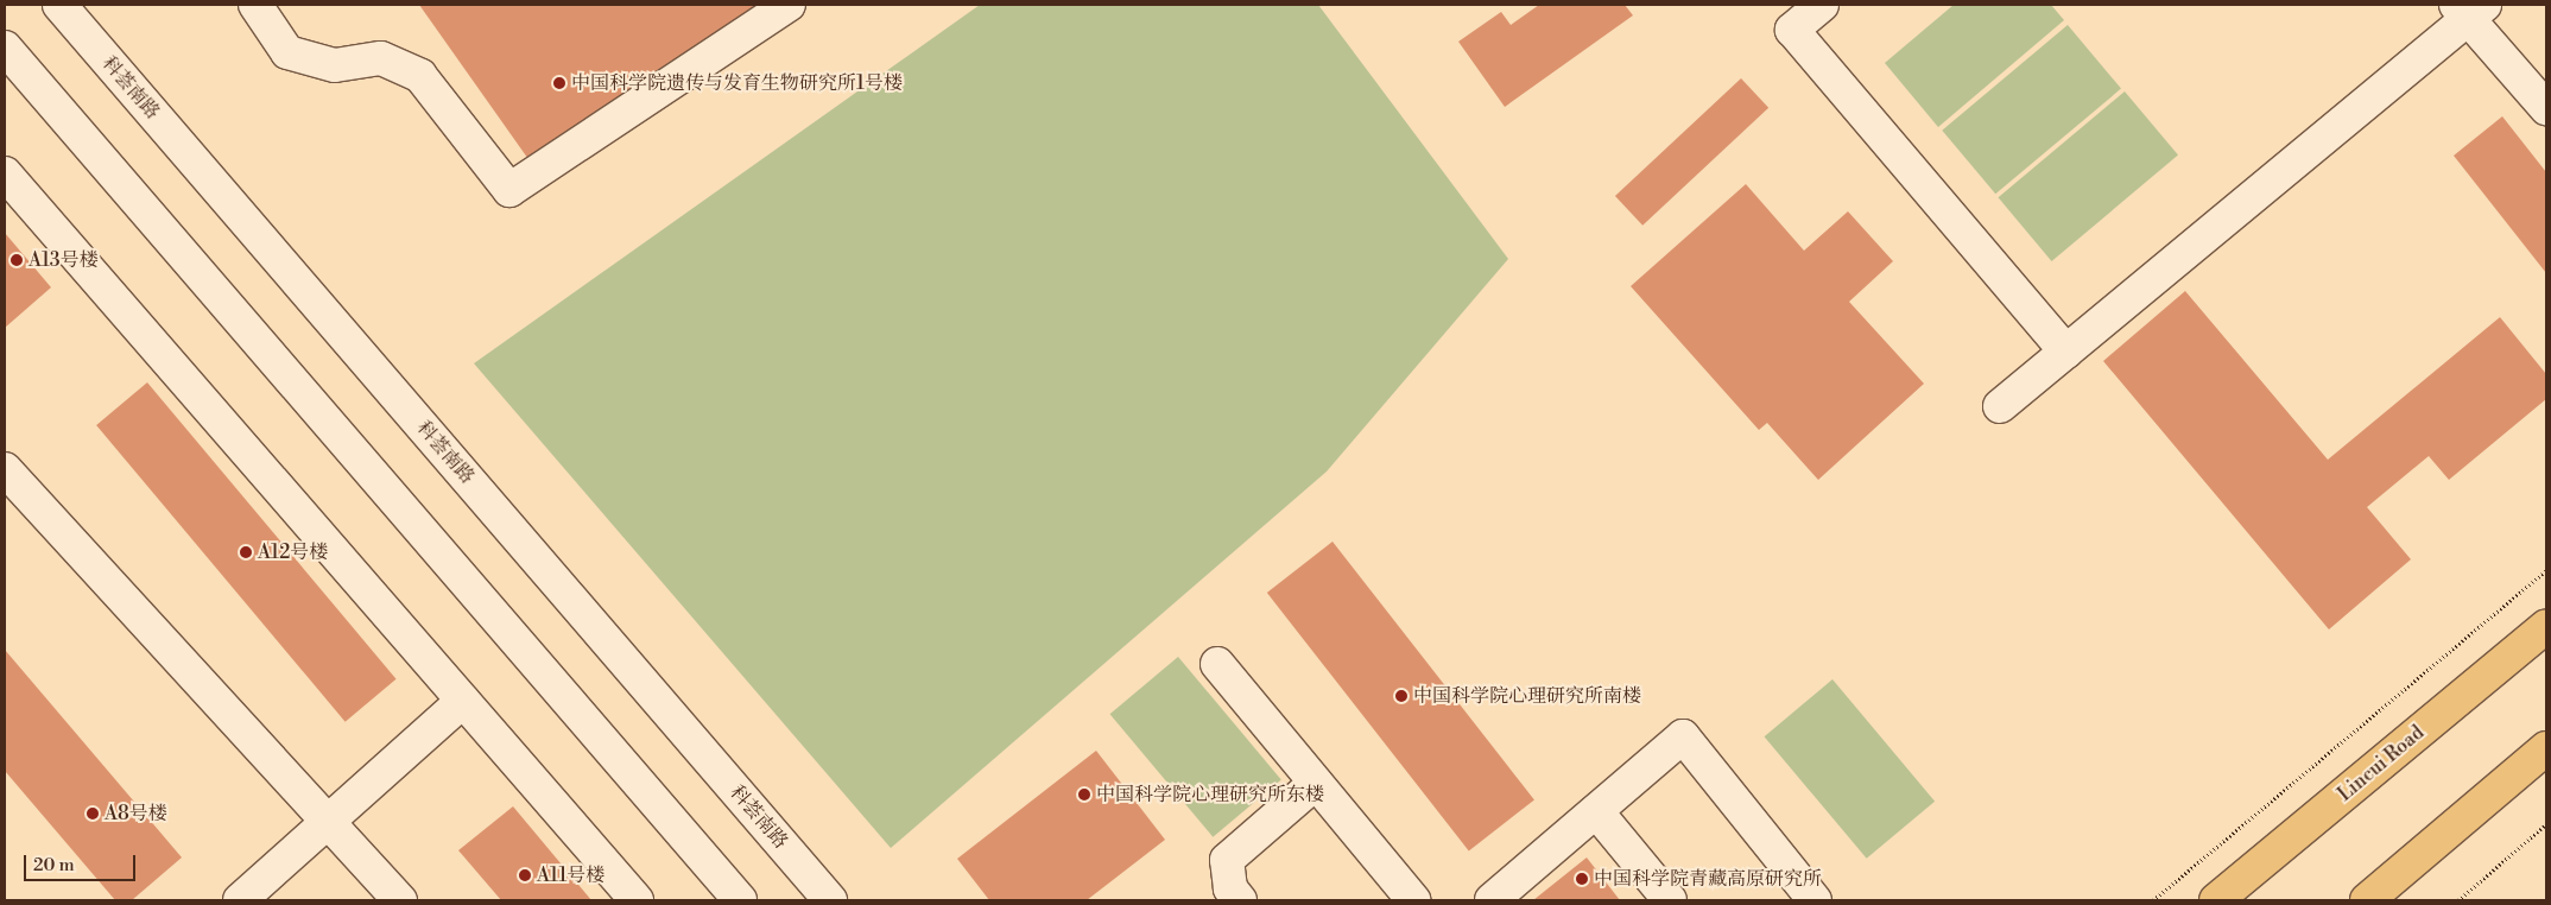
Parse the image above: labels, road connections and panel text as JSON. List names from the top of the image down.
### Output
{
  "streets": {
    "main road": ["Lincui Road"],
    "street": ["科荟南路"]
  },
  "places": [
    "中国科学院遗传与发育生物研究所1号楼",
    "A13号楼",
    "A12号楼",
    "中国科学院心理研究所南楼",
    "中国科学院心理研究所东楼",
    "A8号楼",
    "A11号楼",
    "中国科学院青藏高原研究所"
  ],
  "scale_bar": "20 m"
}
